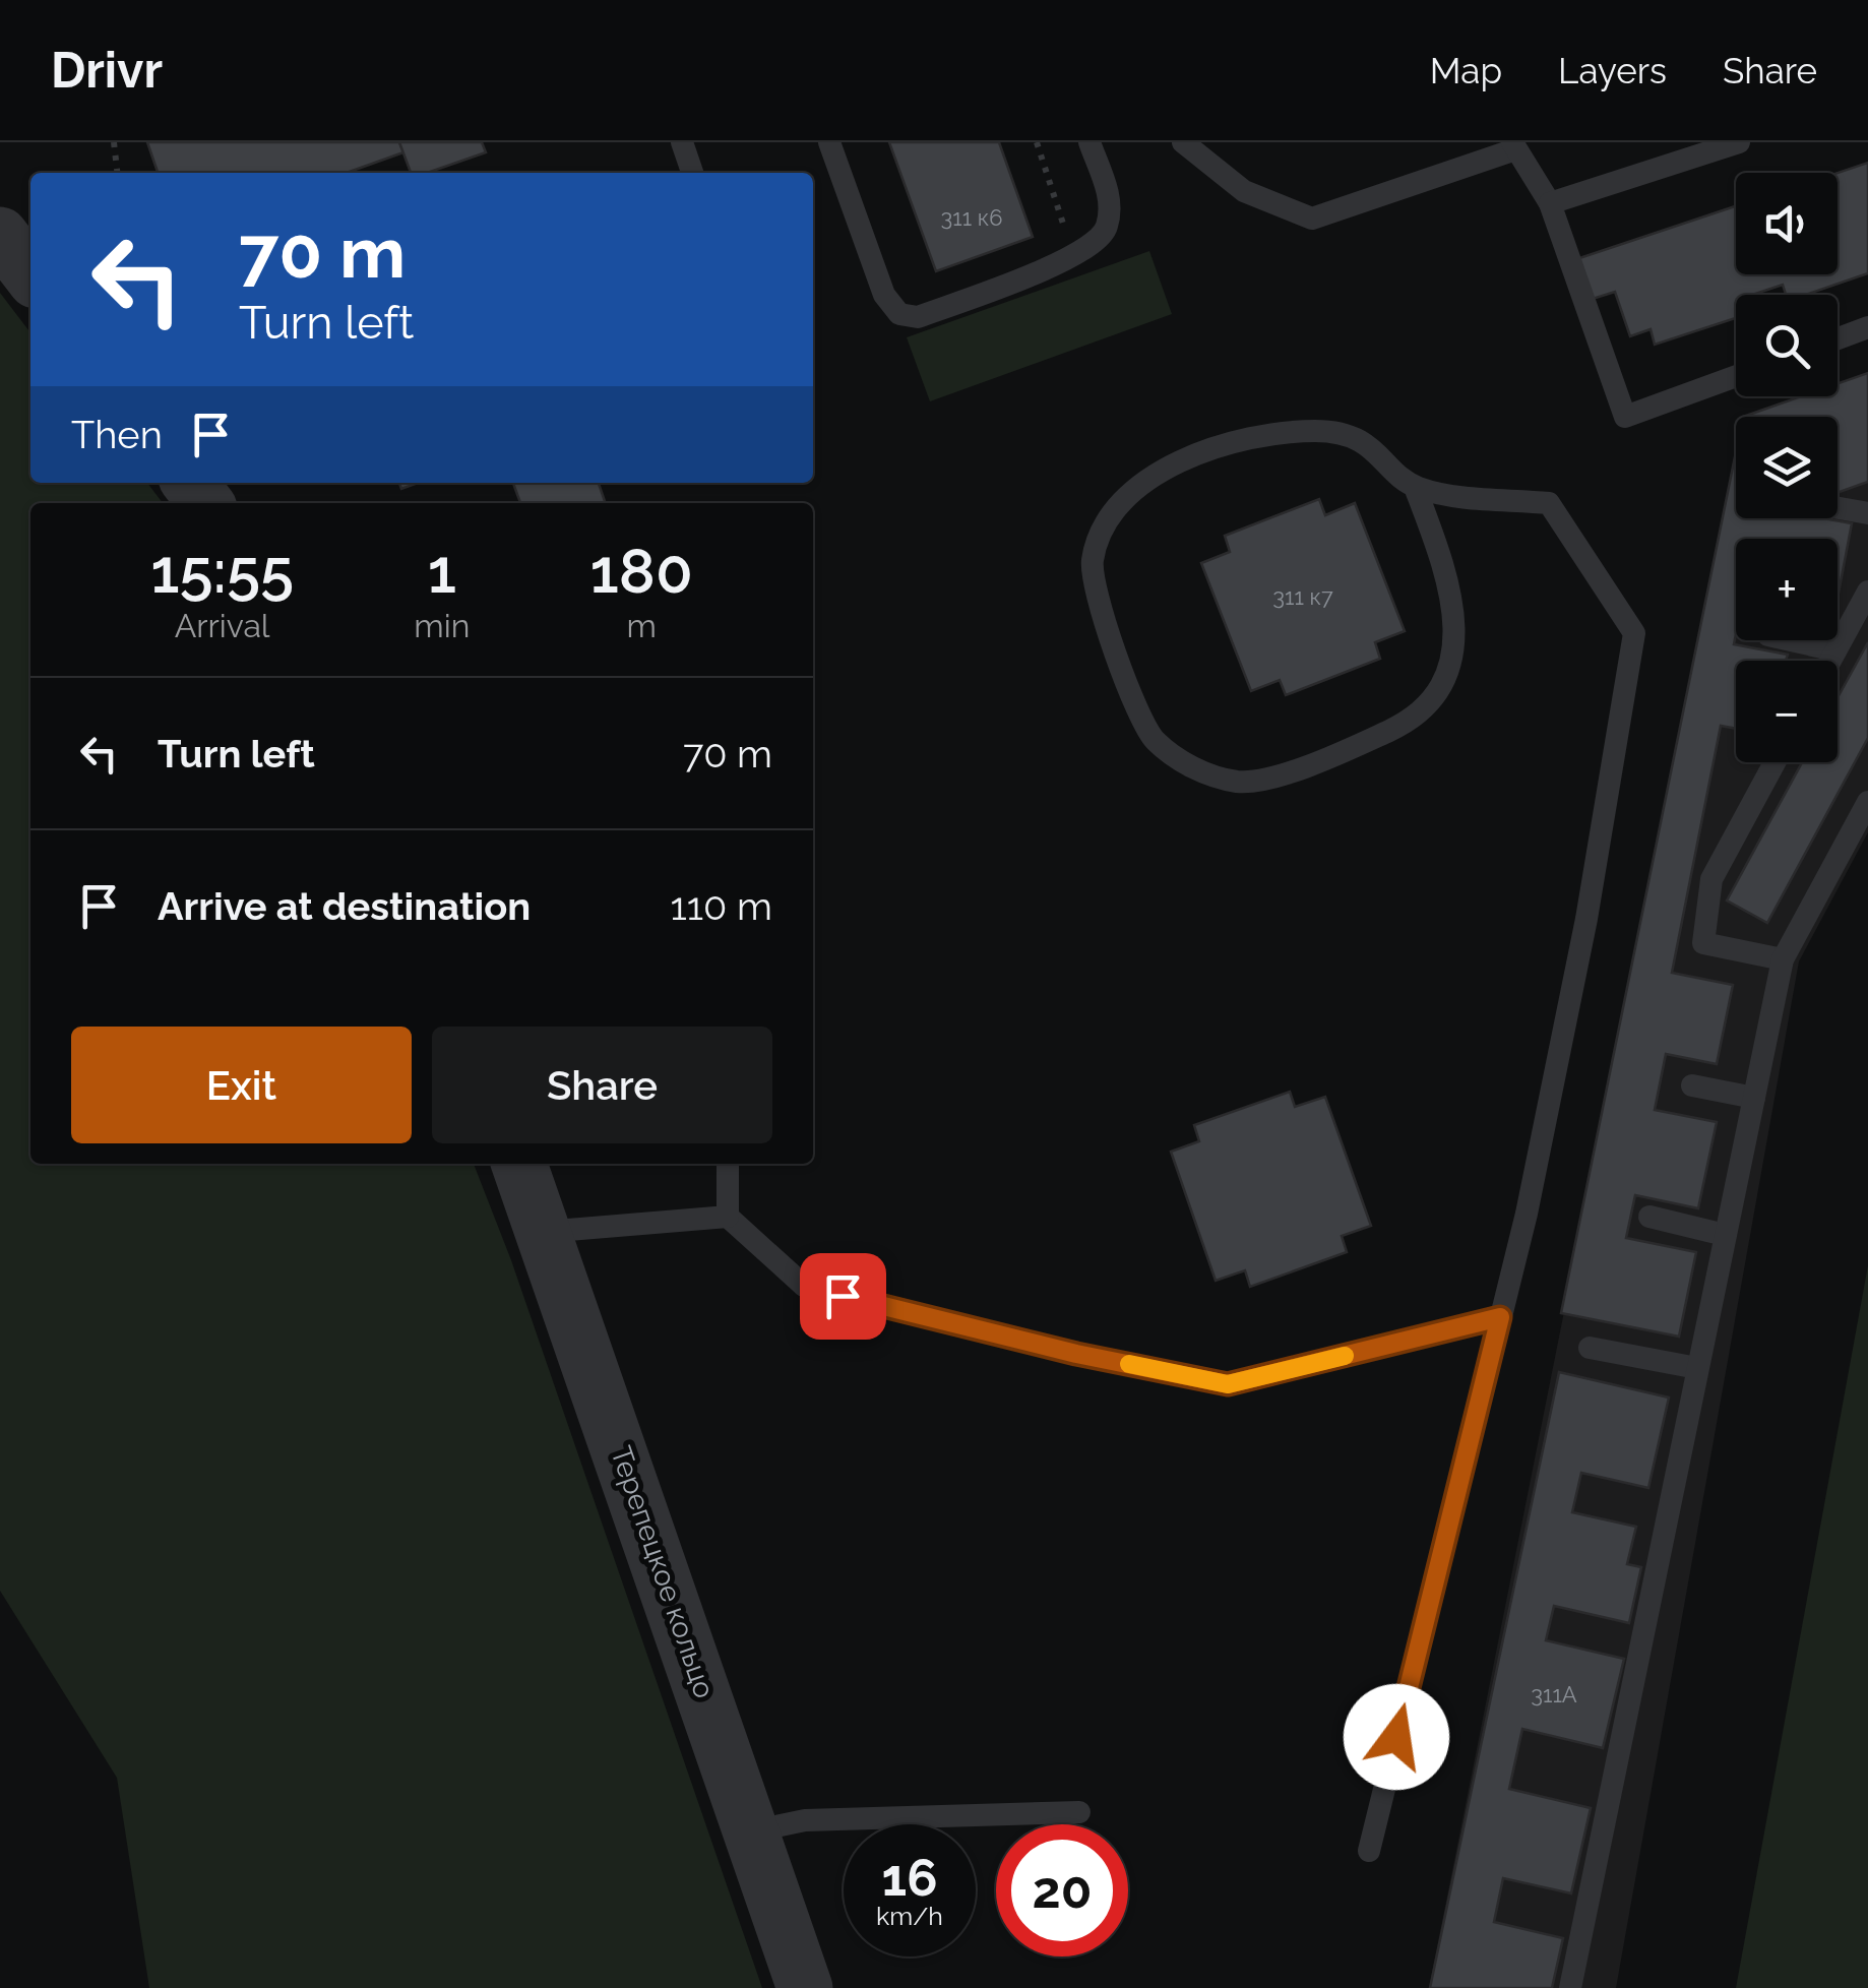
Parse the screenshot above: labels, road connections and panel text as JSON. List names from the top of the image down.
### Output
{
  "streets": {
    "street": ["Терепецкое кольцо"]
  },
  "house_numbers": ["311 к6", "311 к7", "311А"],
  "page": {
    "header": "Drivr",
    "nav": ["Map", "Layers", "Share"],
    "map_buttons": ["+", "−"],
    "turn": ["70 m", "Turn left"],
    "then": "Then",
    "eta": [
      "15:55",
      "Arrival",
      "1",
      "min",
      "180",
      "m"
    ],
    "list": [
      {
        "name": "Turn left",
        "value": "70 m"
      },
      {
        "name": "Arrive at destination",
        "value": "110 m"
      }
    ],
    "buttons": ["Exit", "Share"],
    "speed": "16 km/h",
    "limit": "20"
  }
}
